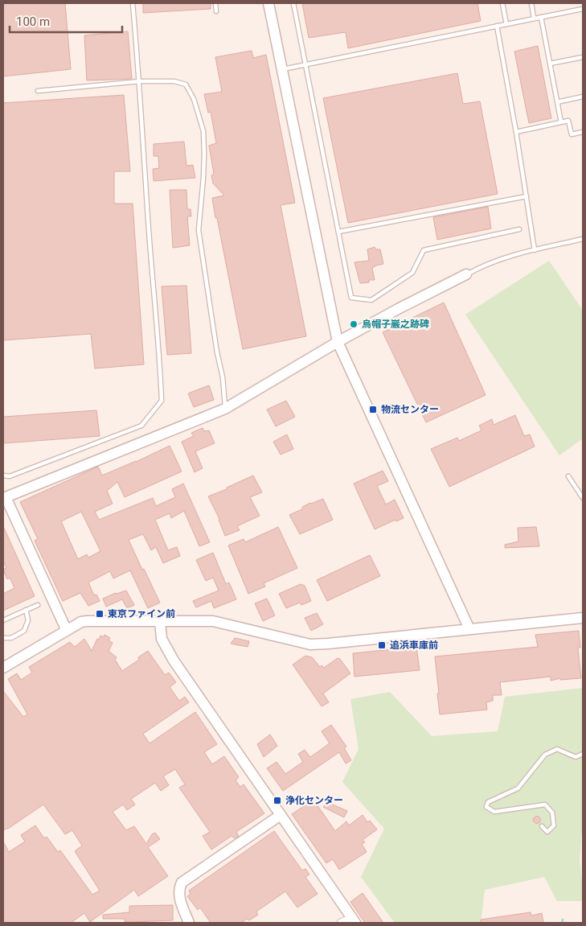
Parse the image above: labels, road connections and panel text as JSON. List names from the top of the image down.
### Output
{
  "places": {
    "other": ["烏帽子巖之跡碑"],
    "transit": [
      "物流センター",
      "東京ファイン前",
      "追浜車庫前",
      "浄化センター"
    ]
  },
  "scale_bar": "100 m"
}
